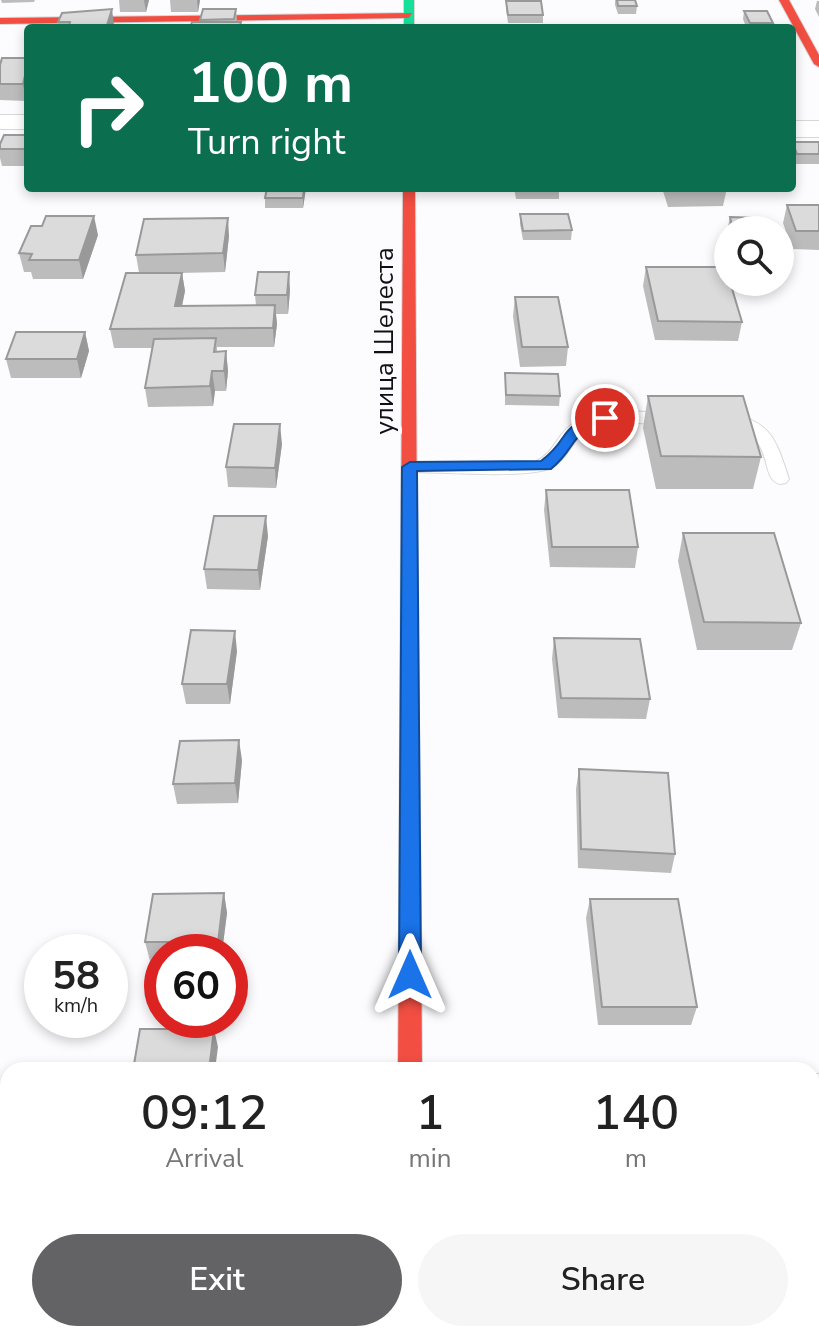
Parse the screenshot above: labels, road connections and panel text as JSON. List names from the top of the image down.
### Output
{
  "streets": {
    "main road": ["улица Шелеста"]
  },
  "page": {
    "turn": ["100 m", "Turn right"],
    "speed": "58 km/h",
    "limit": "60",
    "eta": [
      "09:12",
      "Arrival",
      "1",
      "min",
      "140",
      "m"
    ],
    "buttons": ["Exit", "Share"]
  }
}
